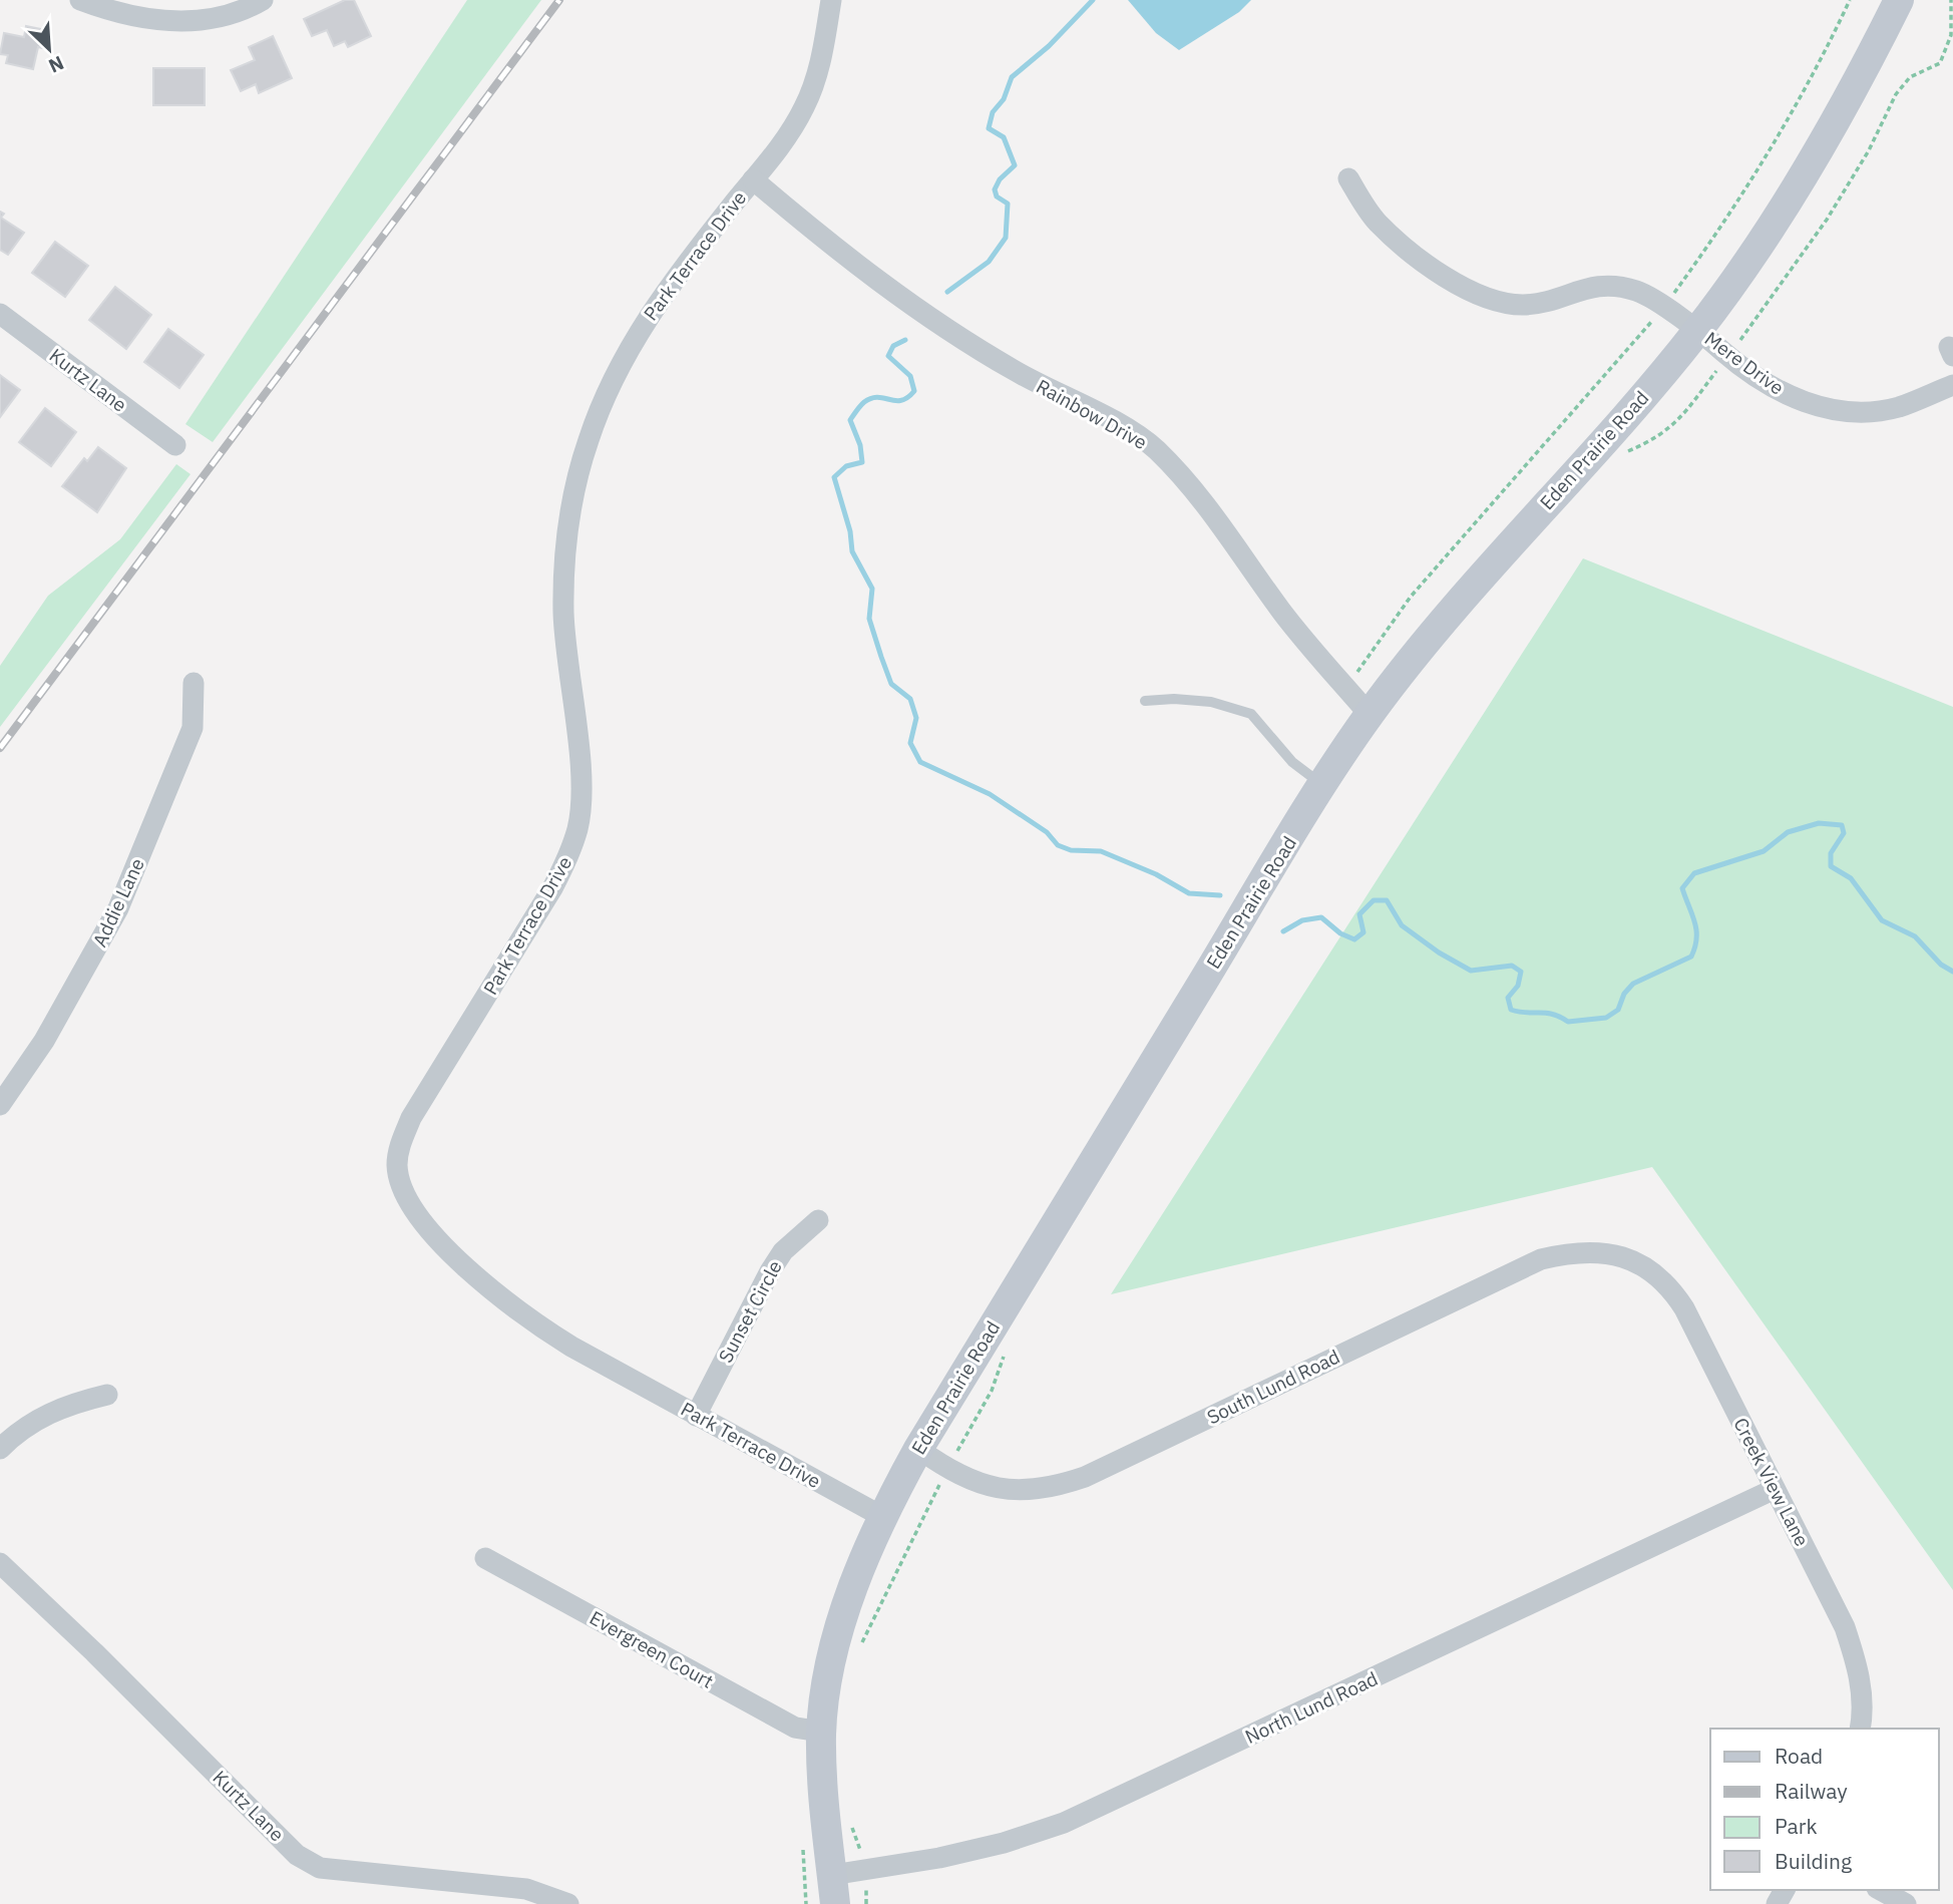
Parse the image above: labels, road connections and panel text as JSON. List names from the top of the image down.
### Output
{
  "streets": {
    "main road": ["Eden Prairie Road"],
    "street": [
      "Park Terrace Drive",
      "Mere Drive",
      "Kurtz Lane",
      "Rainbow Drive",
      "Addie Lane",
      "Sunset Circle",
      "South Lund Road",
      "Creek View Lane",
      "Evergreen Court",
      "North Lund Road"
    ]
  },
  "crossings": [
    ["Park Terrace Drive", "Rainbow Drive"],
    ["Park Terrace Drive", "Eden Prairie Road"],
    ["Park Terrace Drive", "Sunset Circle"],
    ["Mere Drive", "Eden Prairie Road"],
    ["Rainbow Drive", "Eden Prairie Road"],
    ["Eden Prairie Road", "South Lund Road"],
    ["Eden Prairie Road", "Evergreen Court"],
    ["Eden Prairie Road", "North Lund Road"],
    ["South Lund Road", "Creek View Lane"],
    ["Creek View Lane", "North Lund Road"]
  ],
  "legend": [
    "Road",
    "Railway",
    "Park",
    "Building"
  ],
  "north": "bottom right"
}
